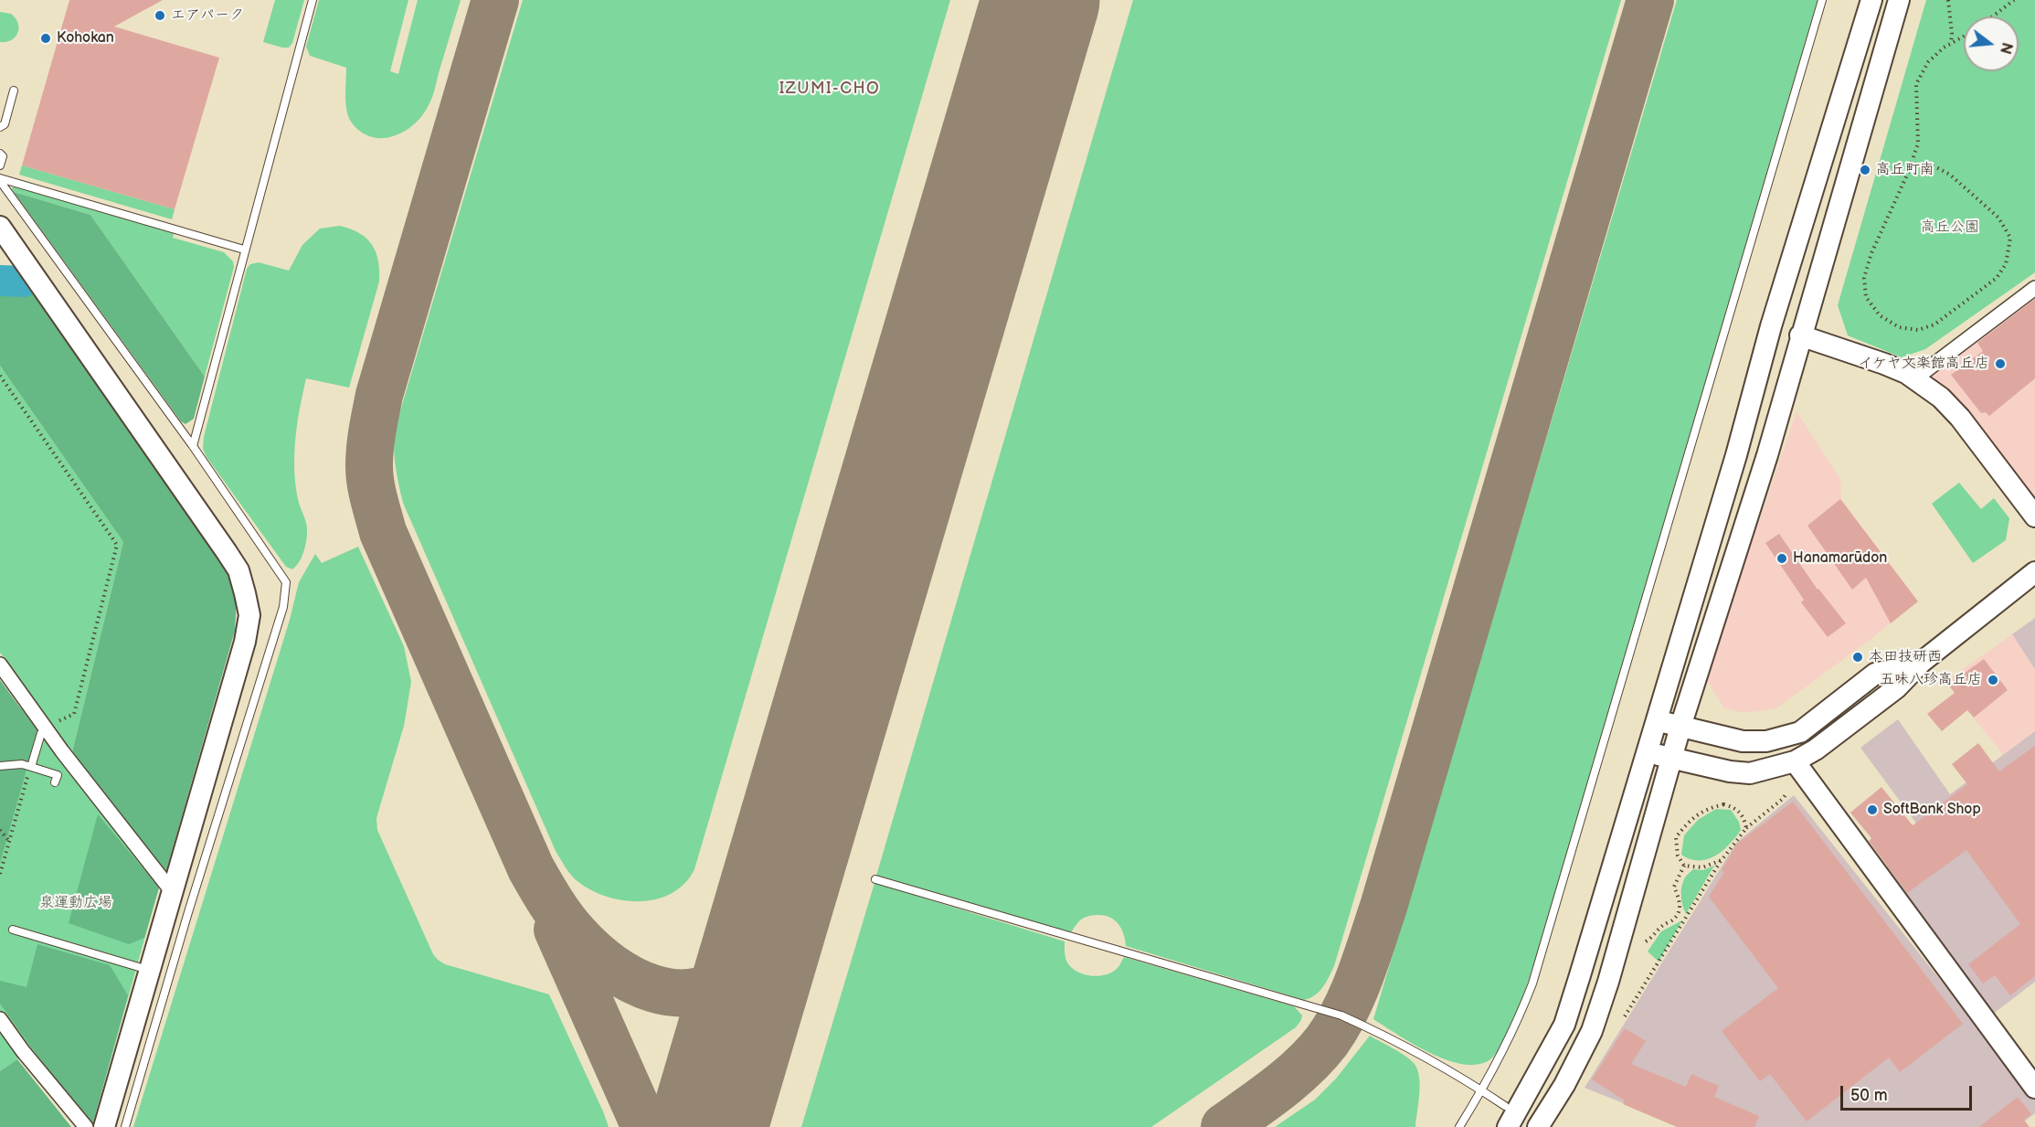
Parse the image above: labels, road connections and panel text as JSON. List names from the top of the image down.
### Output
{
  "districts": ["IZUMI-CHO"],
  "parks": ["高丘公園", "泉運動広場"],
  "places": [
    "エアパーク",
    "Kohokan",
    "高丘町南",
    "イケヤ文楽館高丘店",
    "Hanamarūdon",
    "本田技研西",
    "五味八珍高丘店",
    "SoftBank Shop"
  ],
  "scale_bar": "50 m",
  "north": "right"
}
